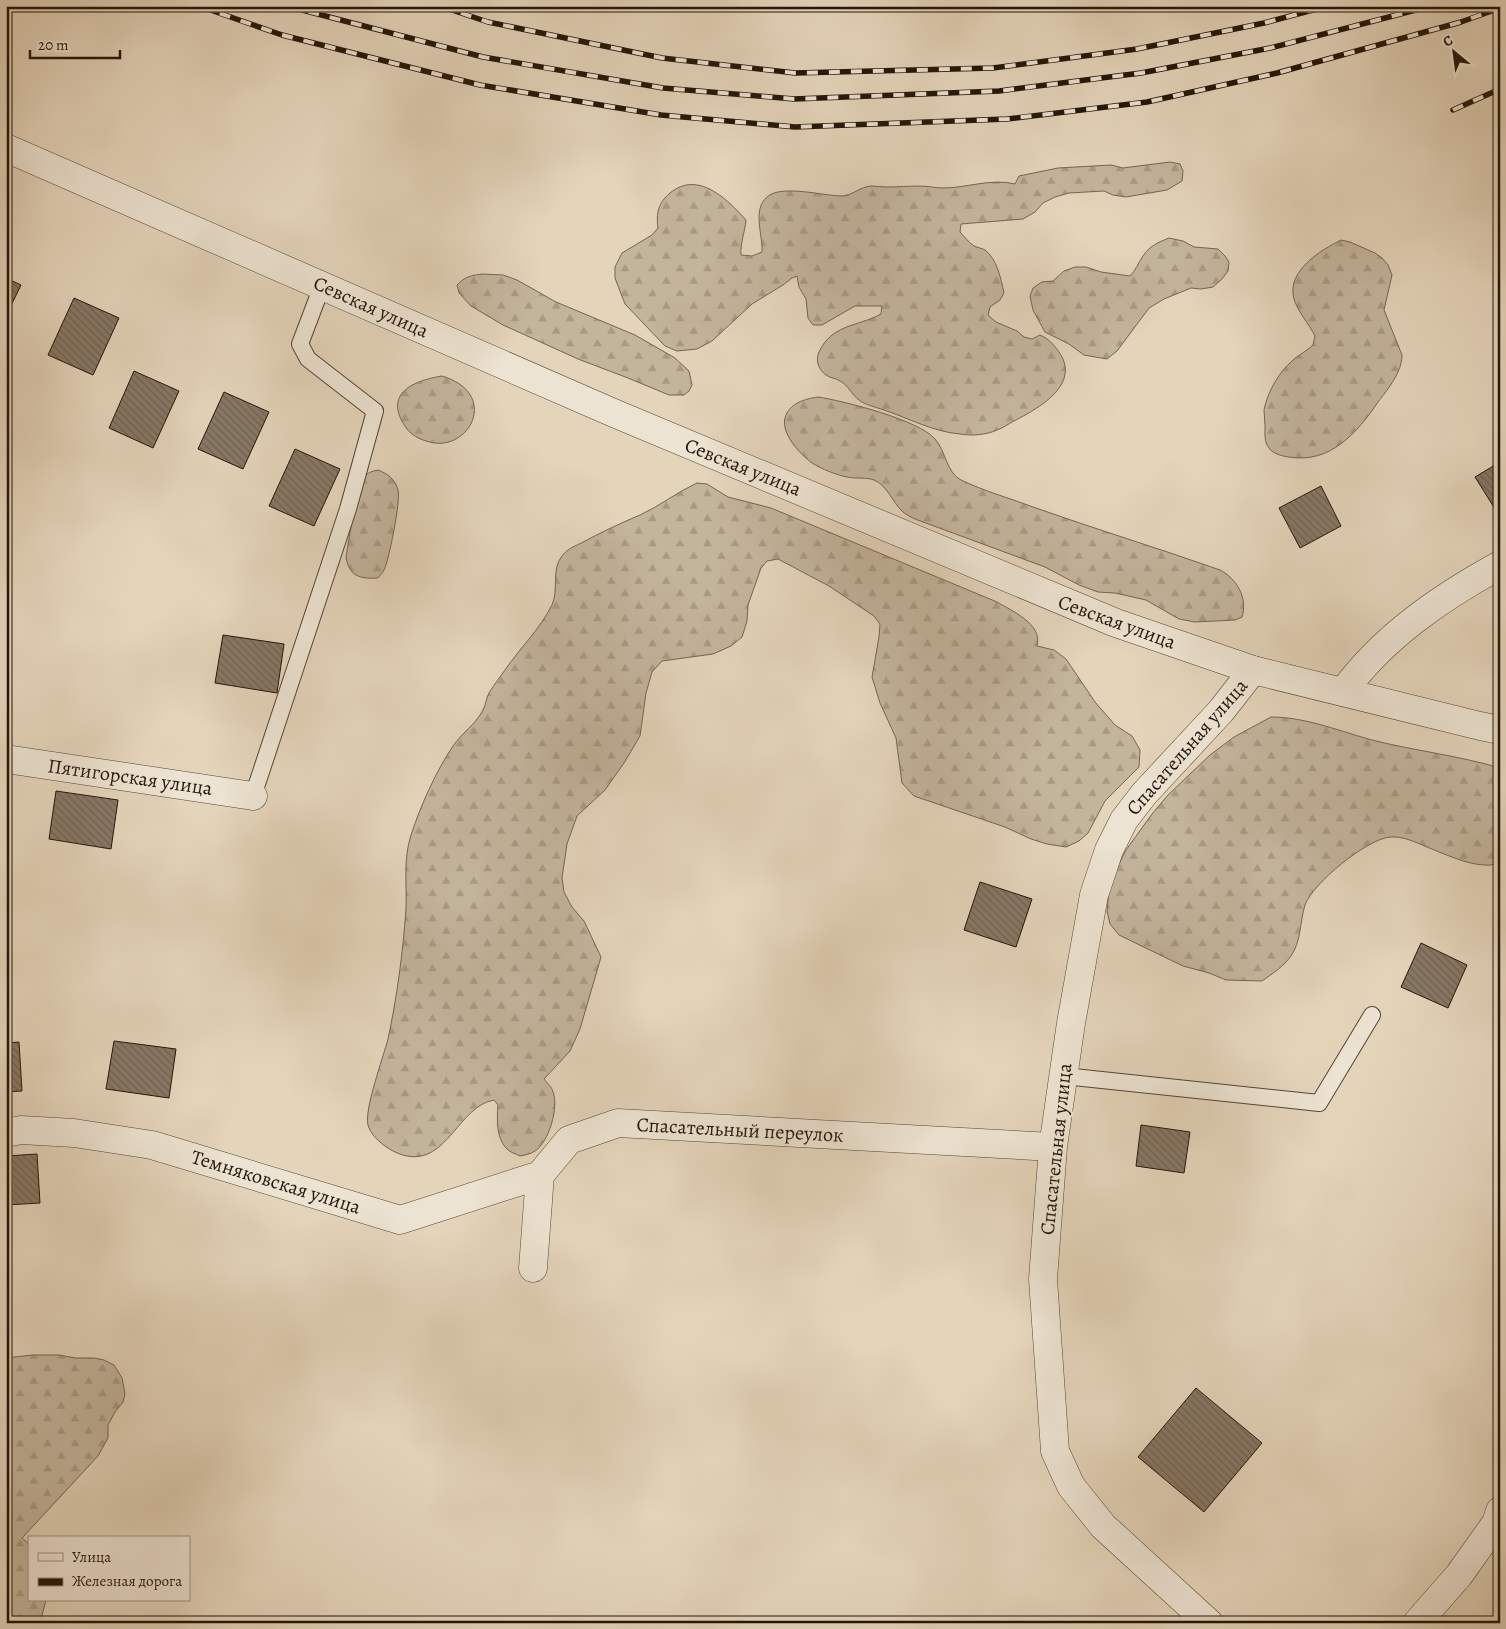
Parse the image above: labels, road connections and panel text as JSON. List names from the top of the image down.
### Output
{
  "streets": {
    "street": [
      "Севская улица",
      "Спасательная улица",
      "Пятигорская улица",
      "Спасательный переулок",
      "Темняковская улица"
    ]
  },
  "crossings": [
    ["Севская улица", "Спасательная улица"],
    ["Спасательная улица", "Спасательный переулок"],
    ["Спасательный переулок", "Темняковская улица"]
  ],
  "legend": ["Улица", "Железная дорога"],
  "scale_bar": "20 m",
  "north": "top left"
}
